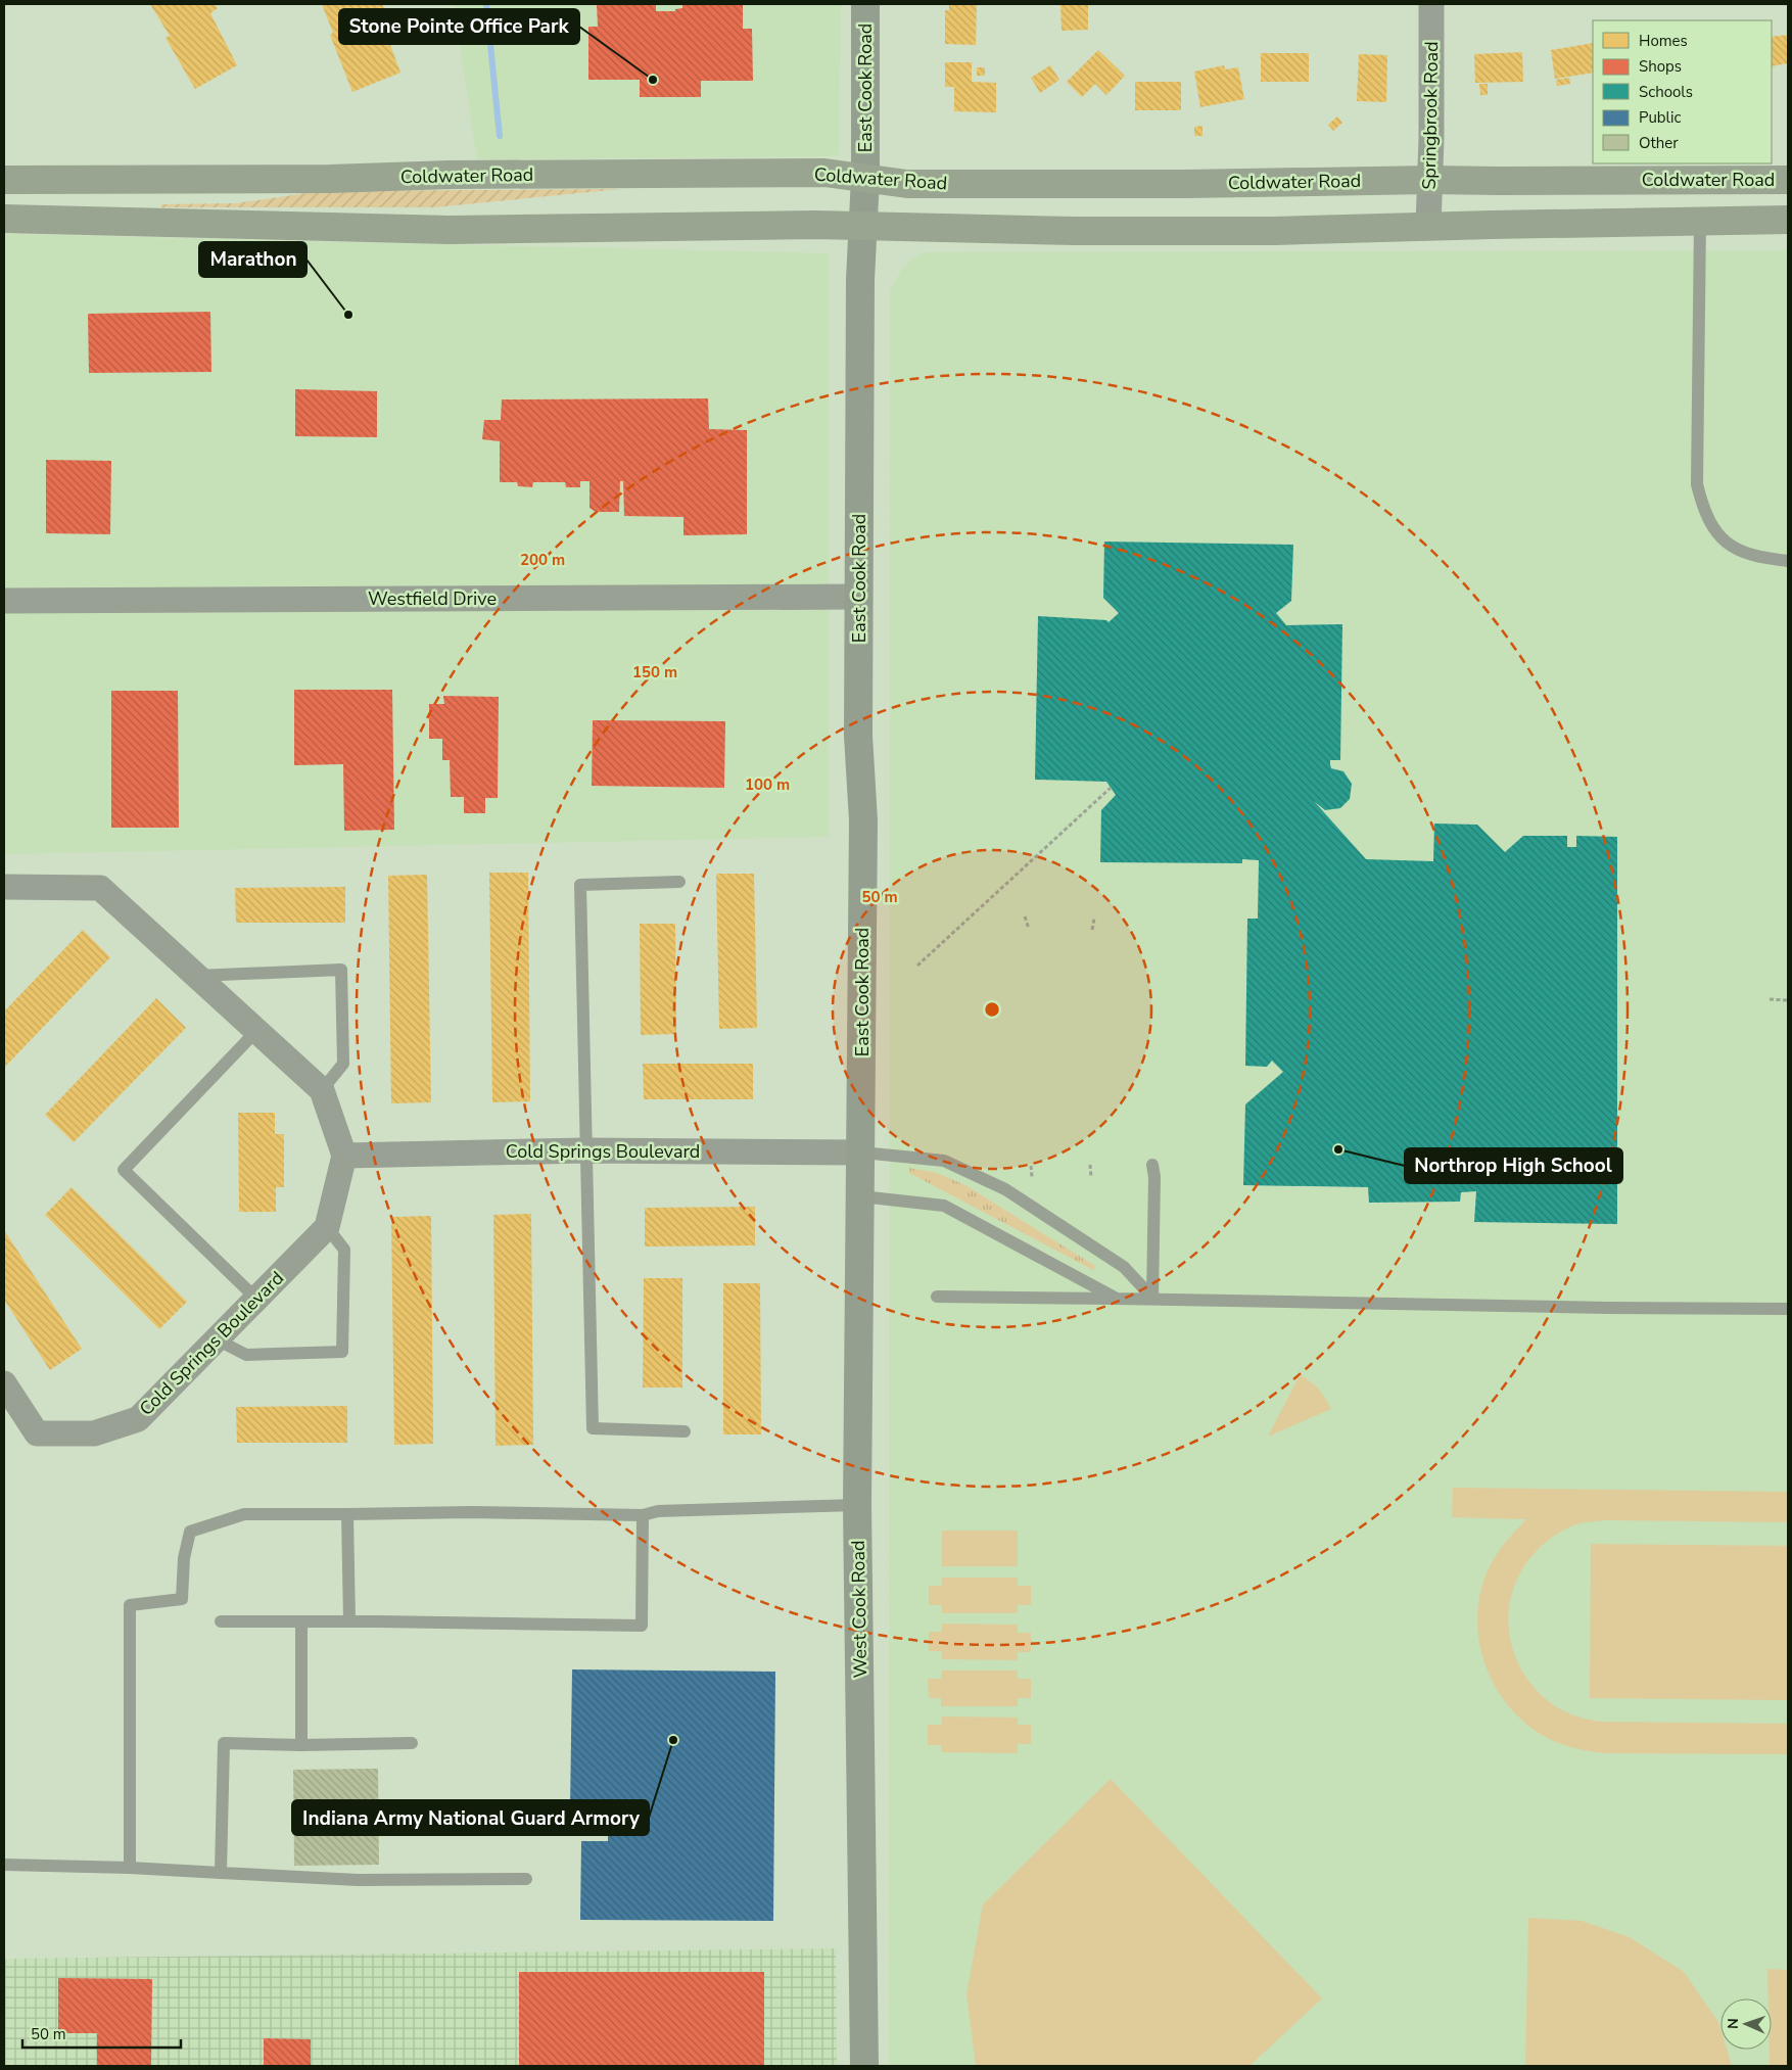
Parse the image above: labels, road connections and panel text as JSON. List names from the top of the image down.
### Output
{
  "streets": {
    "main road": ["East Cook Road", "Coldwater Road", "West Cook Road"],
    "street": ["Springbrook Road", "Westfield Drive", "Cold Springs Boulevard"]
  },
  "crossings": [
    ["East Cook Road", "Coldwater Road"],
    ["East Cook Road", "Westfield Drive"],
    ["East Cook Road", "Cold Springs Boulevard"],
    ["East Cook Road", "West Cook Road"],
    ["Springbrook Road", "Coldwater Road"],
    ["Cold Springs Boulevard", "West Cook Road"]
  ],
  "places": [
    "Stone Pointe Office Park",
    "Marathon",
    "Northrop High School",
    "Indiana Army National Guard Armory"
  ],
  "legend": [
    "Homes",
    "Shops",
    "Schools",
    "Public",
    "Other"
  ],
  "scale_bar": "50 m",
  "north": "left",
  "rings": [
    "200 m",
    "150 m",
    "100 m",
    "50 m"
  ]
}
